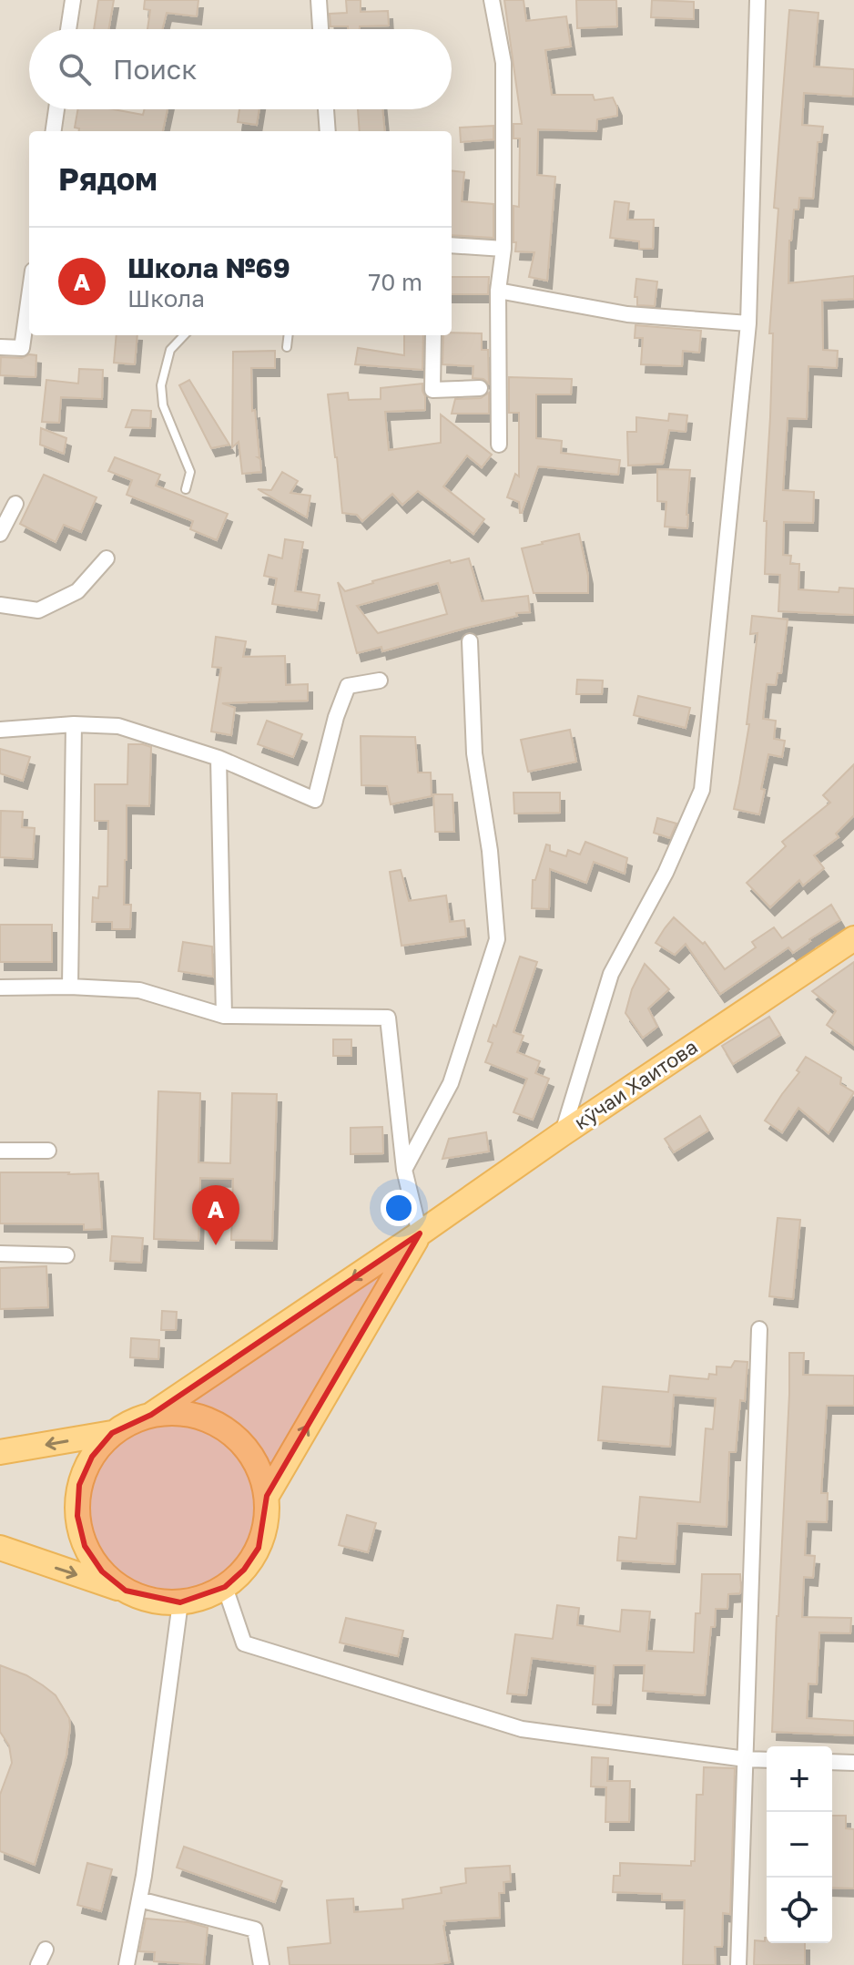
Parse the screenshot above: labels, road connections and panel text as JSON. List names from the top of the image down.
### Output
{
  "streets": {
    "main road": ["кӯчаи Хаитова"]
  },
  "page": {
    "search": "Поиск",
    "heading": "Рядом",
    "list": [
      {
        "mark": "A",
        "name": "Школа №69",
        "note": "Школа",
        "value": "70 m"
      }
    ],
    "pins": "A",
    "map_buttons": ["+", "−"]
  }
}
